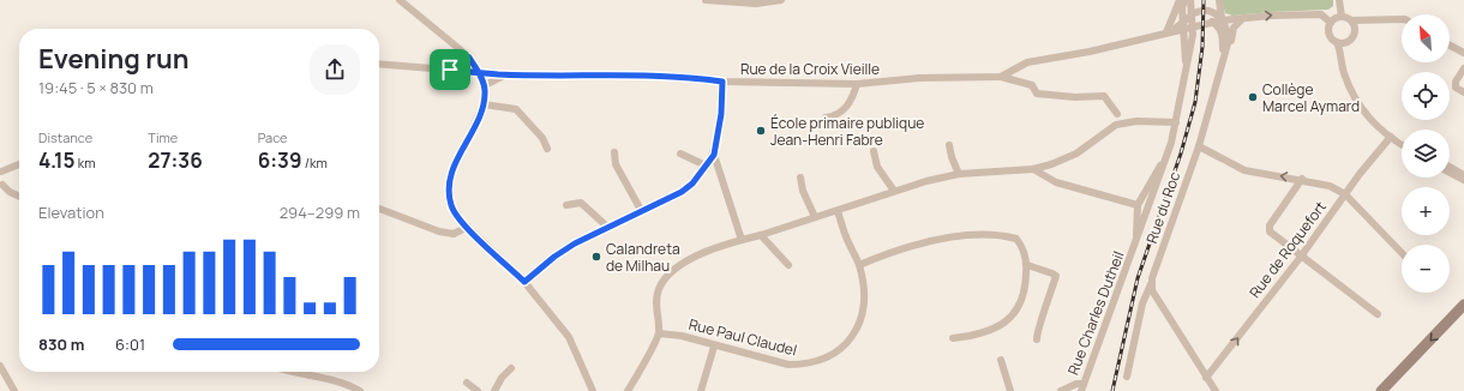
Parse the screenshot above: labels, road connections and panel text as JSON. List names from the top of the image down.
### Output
{
  "streets": {
    "street": [
      "Rue de la Croix Vieille",
      "Rue du Roc",
      "Rue de Roquefort",
      "Rue Charles Dutheil",
      "Rue Paul Claudel"
    ]
  },
  "crossings": [
    ["Rue de la Croix Vieille", "Rue du Roc"],
    ["Rue de la Croix Vieille", "Rue Charles Dutheil"]
  ],
  "one_way": ["Rue de Roquefort"],
  "places": ["Collège Marcel Aymard", "École primaire publique Jean-Henri Fabre", "Calandreta de Milhau"],
  "north": "top left",
  "page": {
    "map_buttons": ["+", "−"],
    "heading": ["Evening run", "19:45 · 5 × 830 m"],
    "stats": [
      ["Distance", "4.15 km"],
      ["Time", "27:36"],
      ["Pace", "6:39 /km"]
    ],
    "chart": ["Elevation", "294–299 m"],
    "list": [
      {
        "name": "830 m",
        "note": "6:01"
      }
    ]
  }
}
